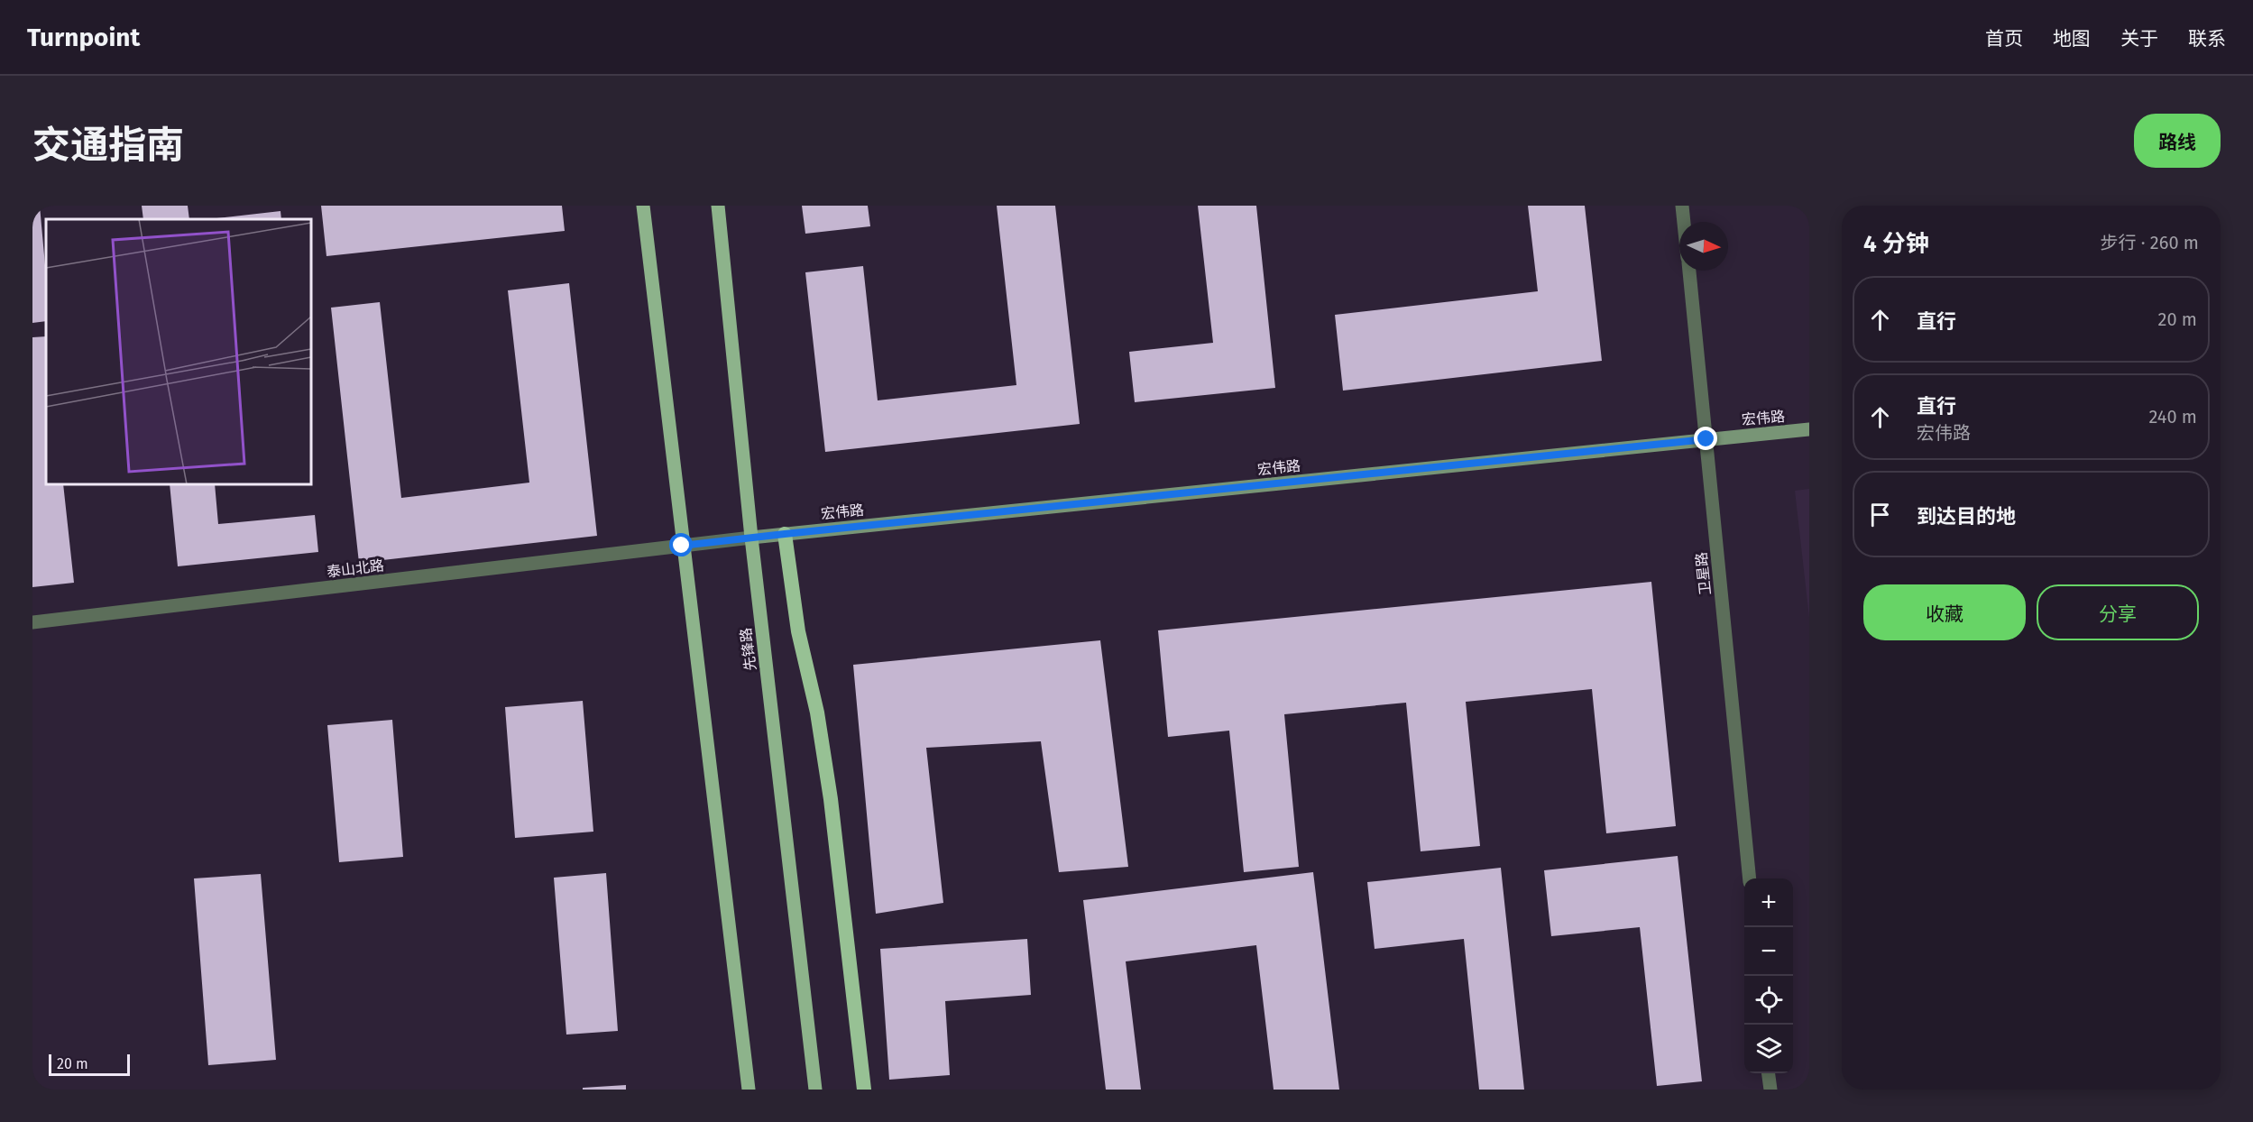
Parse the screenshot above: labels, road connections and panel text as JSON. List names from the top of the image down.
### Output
{
  "streets": {
    "main road": ["宏伟路", "先锋路"],
    "street": ["泰山北路", "卫星路"]
  },
  "crossings": [
    ["宏伟路", "泰山北路"],
    ["宏伟路", "卫星路"],
    ["宏伟路", "先锋路"],
    ["泰山北路", "先锋路"]
  ],
  "scale_bar": "20 m",
  "north": "right",
  "page": {
    "header": "Turnpoint",
    "nav": [
      "首页",
      "地图",
      "关于",
      "联系"
    ],
    "title": "交通指南",
    "buttons": [
      "路线",
      ["收藏", "分享"]
    ],
    "heading": ["4 分钟", "步行 · 260 m"],
    "list": [
      ["直行", "20 m"],
      ["直行", "宏伟路", "240 m"],
      "到达目的地"
    ],
    "map_buttons": ["+", "−"],
    "scale": "20 m"
  }
}
